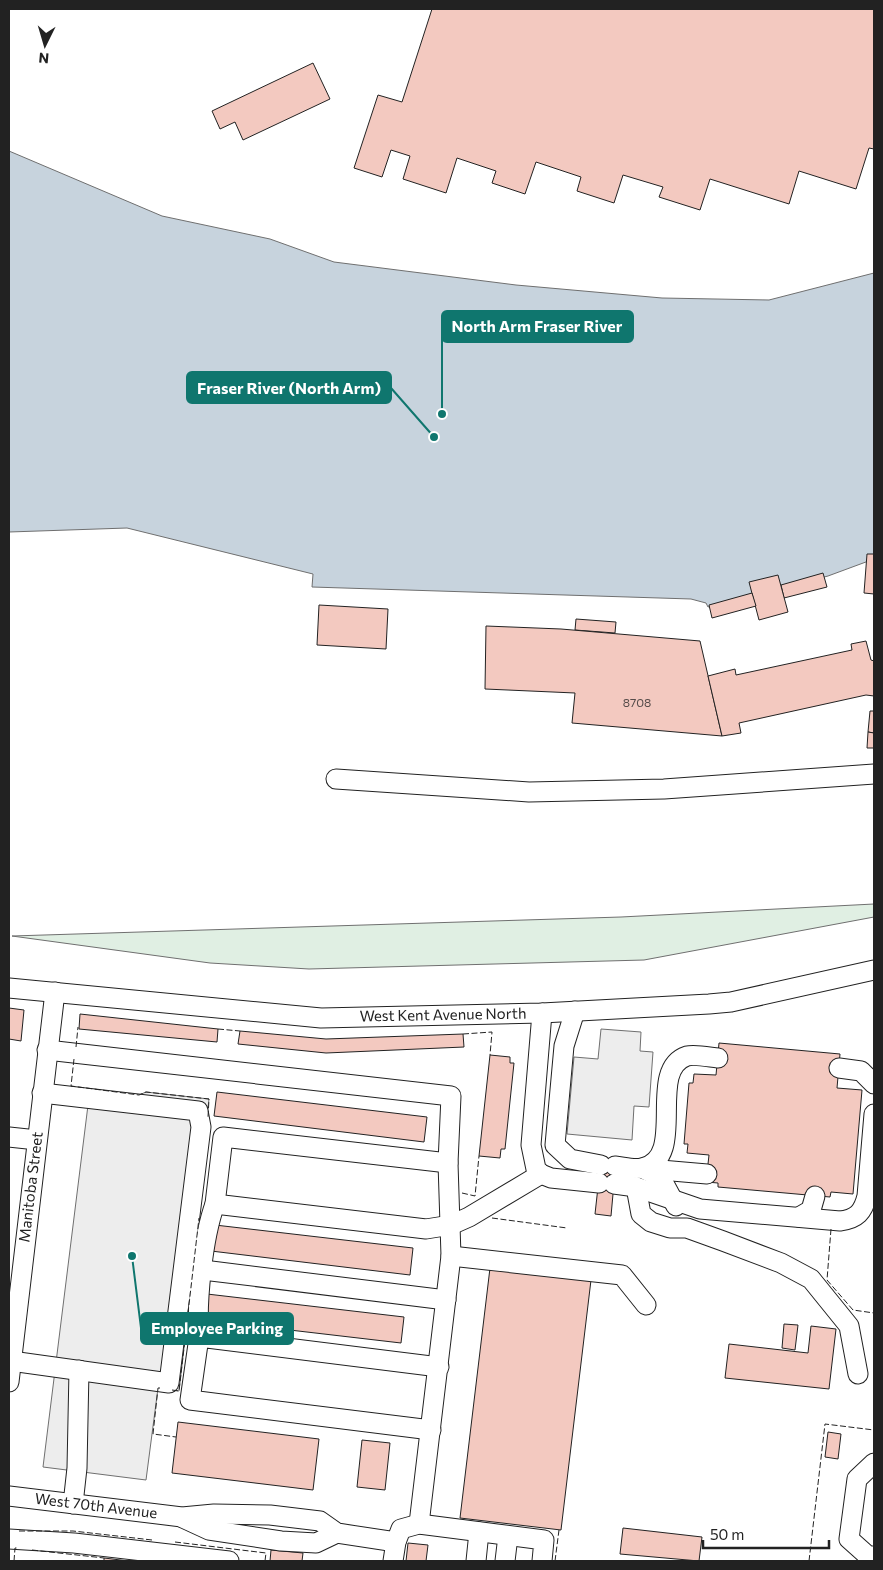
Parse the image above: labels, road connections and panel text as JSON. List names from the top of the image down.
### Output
{
  "streets": {
    "street": ["West Kent Avenue North", "Manitoba Street", "West 70th Avenue"]
  },
  "crossings": [
    ["West Kent Avenue North", "Manitoba Street"]
  ],
  "places": ["North Arm Fraser River", "Fraser River (North Arm)", "Employee Parking"],
  "house_numbers": ["8708"],
  "scale_bar": "50 m",
  "north": "bottom"
}
